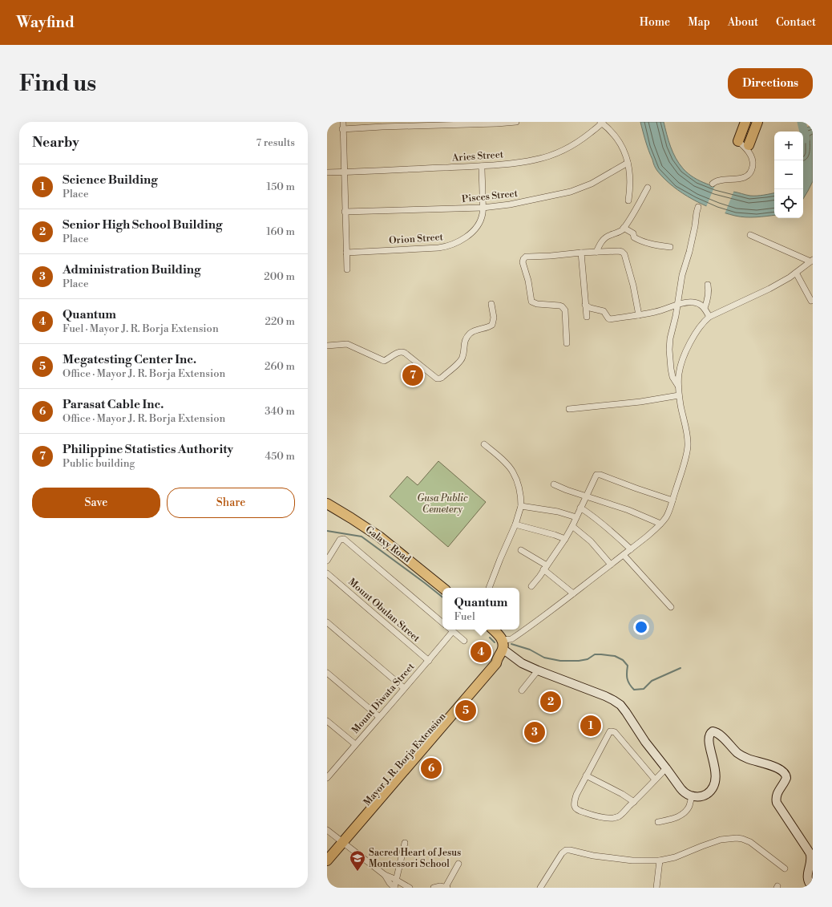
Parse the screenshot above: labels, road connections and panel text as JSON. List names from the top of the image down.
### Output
{
  "streets": {
    "main road": ["Galaxy Road", "Mayor J. R. Borja Extension"],
    "street": [
      "Aries Street",
      "Pisces Street",
      "Orion Street",
      "Mount Obulan Street",
      "Mount Diwata Street"
    ]
  },
  "crossings": [
    ["Aries Street", "Orion Street"],
    ["Pisces Street", "Orion Street"],
    ["Mount Obulan Street", "Mount Diwata Street"]
  ],
  "parks": ["Gusa Public Cemetery"],
  "places": {
    "school or university": ["Sacred Heart of Jesus Montessori School"]
  },
  "page": {
    "header": "Wayfind",
    "nav": [
      "Home",
      "Map",
      "About",
      "Contact"
    ],
    "buttons": [
      "Directions",
      ["Save", "Share"]
    ],
    "title": "Find us",
    "heading": ["Nearby", "7 results"],
    "map_buttons": ["+", "−"],
    "list": [
      {
        "mark": "1",
        "name": "Science Building",
        "note": "Place",
        "value": "150 m"
      },
      {
        "mark": "2",
        "name": "Senior High School Building",
        "note": "Place",
        "value": "160 m"
      },
      {
        "mark": "3",
        "name": "Administration Building",
        "note": "Place",
        "value": "200 m"
      },
      {
        "mark": "4",
        "name": "Quantum",
        "note": "Fuel · Mayor J. R. Borja Extension",
        "value": "220 m"
      },
      {
        "mark": "5",
        "name": "Megatesting Center Inc.",
        "note": "Office · Mayor J. R. Borja Extension",
        "value": "260 m"
      },
      {
        "mark": "6",
        "name": "Parasat Cable Inc.",
        "note": "Office · Mayor J. R. Borja Extension",
        "value": "340 m"
      },
      {
        "mark": "7",
        "name": "Philippine Statistics Authority",
        "note": "Public building",
        "value": "450 m"
      }
    ],
    "pins": [
      "7",
      "4",
      "2",
      "5",
      "1",
      "3",
      "6"
    ],
    "popup": ["Quantum", "Fuel"]
  }
}
